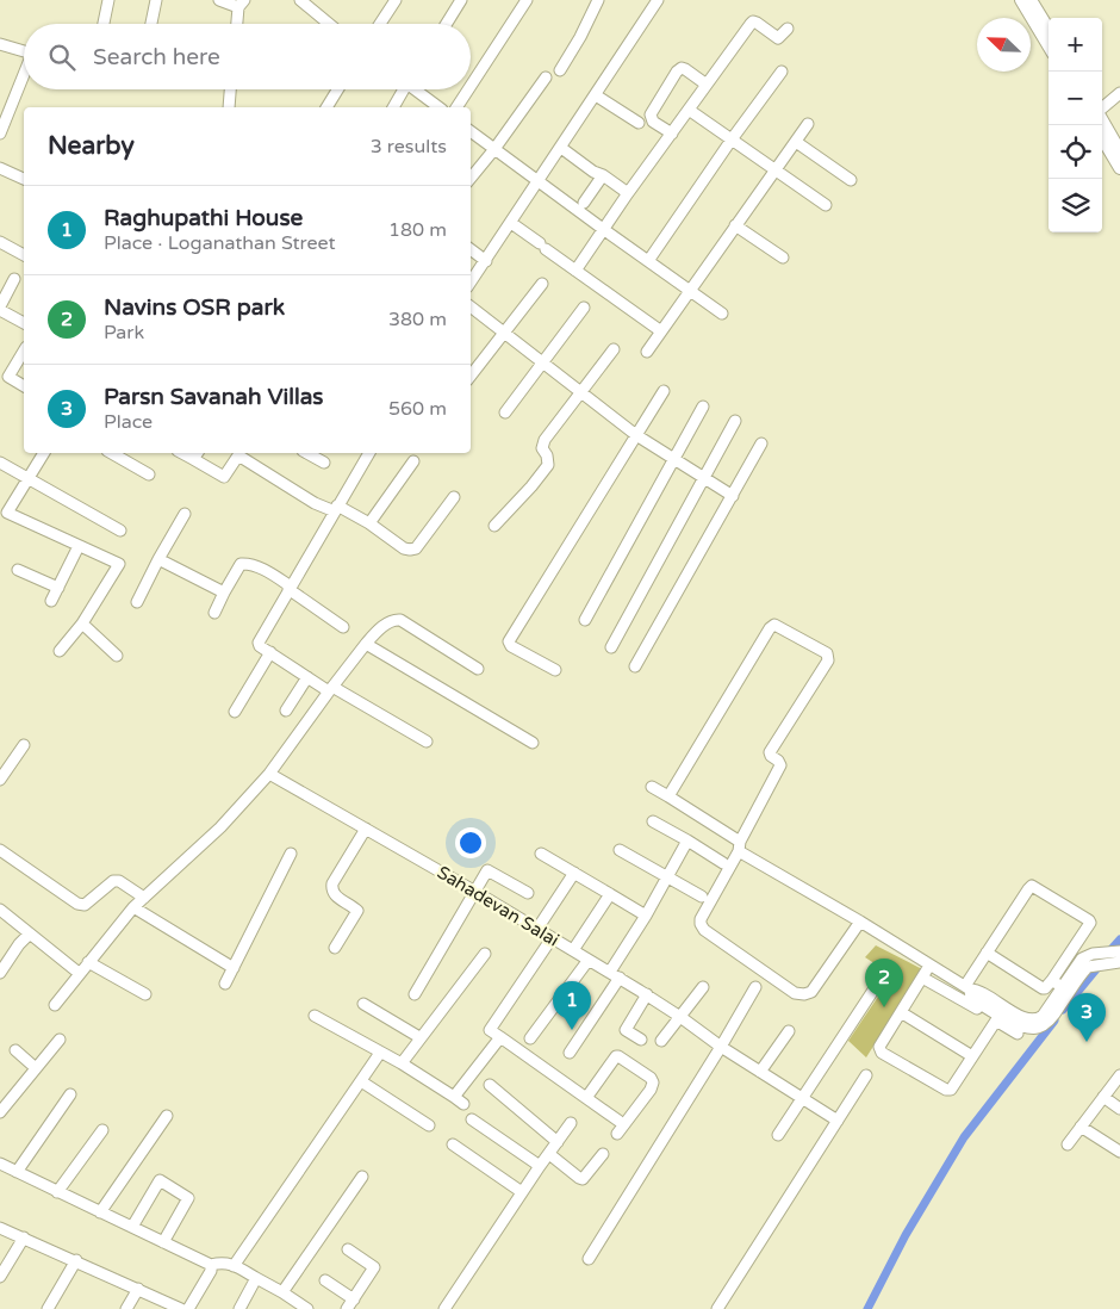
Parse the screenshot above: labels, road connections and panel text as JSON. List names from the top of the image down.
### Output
{
  "streets": {
    "street": ["Sahadevan Salai"]
  },
  "north": "top left",
  "page": {
    "map_buttons": ["+", "−"],
    "search": "Search here",
    "heading": ["Nearby", "3 results"],
    "list": [
      {
        "mark": "1",
        "name": "Raghupathi House",
        "note": "Place · Loganathan Street",
        "value": "180 m"
      },
      {
        "mark": "2",
        "name": "Navins OSR park",
        "note": "Park",
        "value": "380 m"
      },
      {
        "mark": "3",
        "name": "Parsn Savanah Villas",
        "note": "Place",
        "value": "560 m"
      }
    ],
    "pins": ["2", "1", "3"]
  }
}
